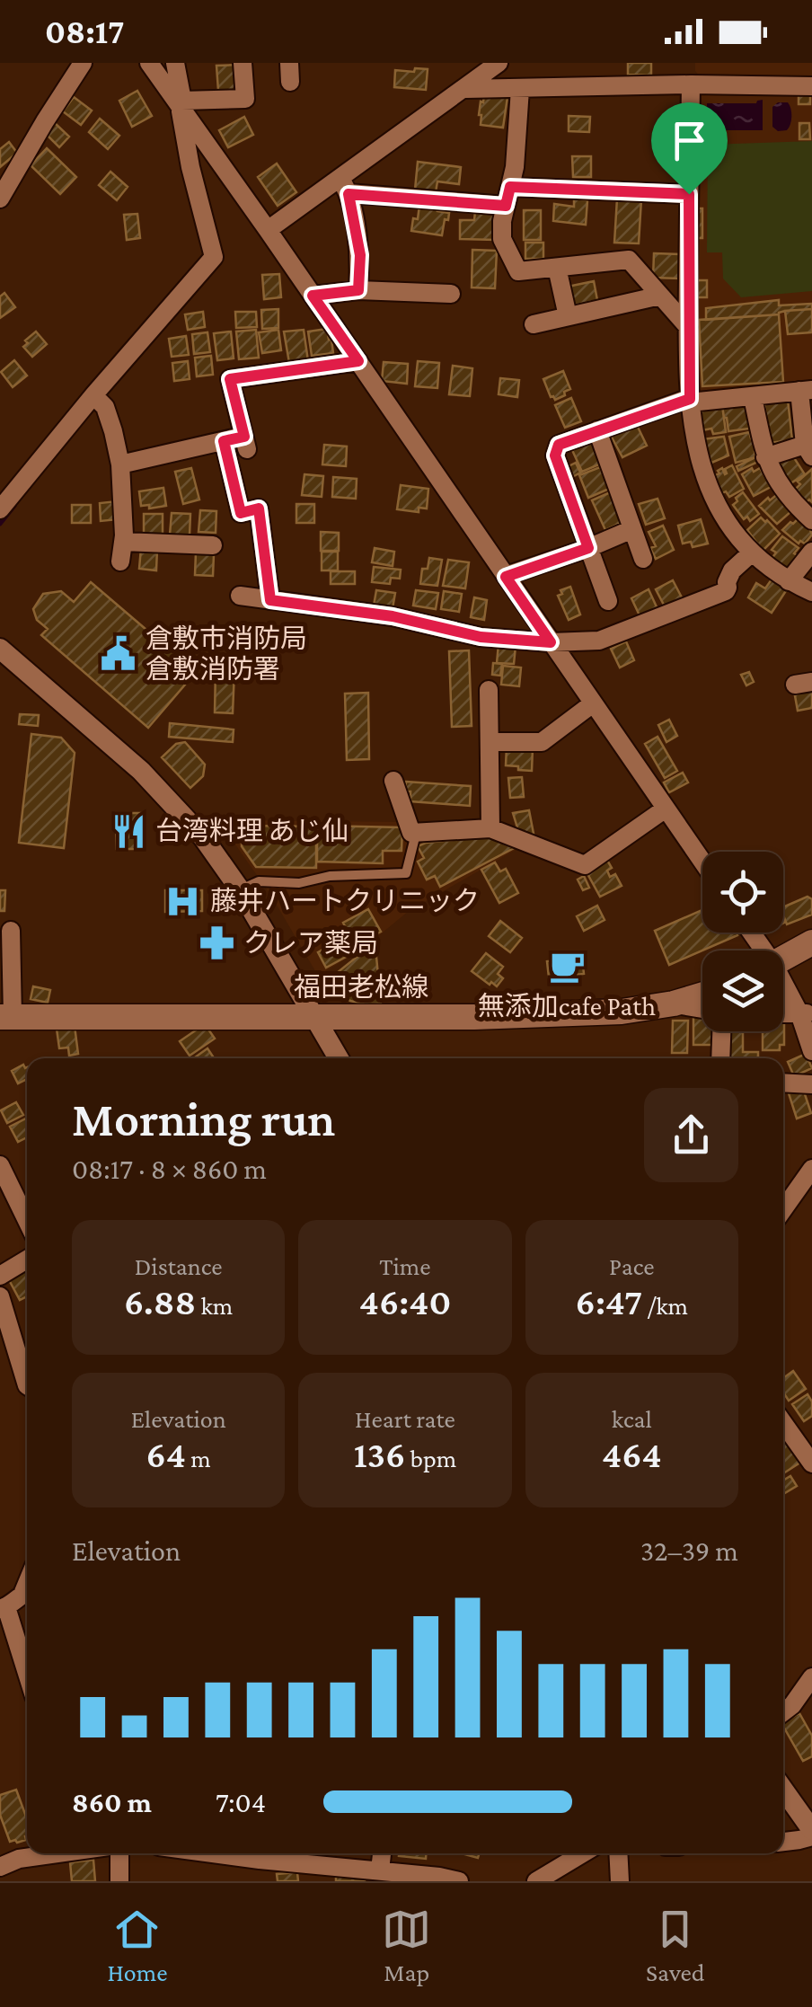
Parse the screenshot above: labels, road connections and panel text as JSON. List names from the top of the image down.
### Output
{
  "streets": {
    "main road": ["福田老松線"]
  },
  "places": {
    "public building": ["倉敷市消防局 倉敷消防署"],
    "restaurant": ["台湾料理 あじ仙"],
    "hospital": ["藤井ハートクリニック"],
    "pharmacy": ["クレア薬局"],
    "cafe": ["無添加cafe Path"]
  },
  "page": {
    "status": "08:17",
    "heading": ["Morning run", "08:17 · 8 × 860 m"],
    "stats": [
      ["Distance", "6.88 km"],
      ["Time", "46:40"],
      ["Pace", "6:47 /km"],
      ["Elevation", "64 m"],
      ["Heart rate", "136 bpm"],
      ["kcal", "464"]
    ],
    "chart": ["Elevation", "32–39 m"],
    "list": [
      {
        "name": "860 m",
        "note": "7:04"
      }
    ],
    "tabs": ["Home", "Map", "Saved"]
  }
}
